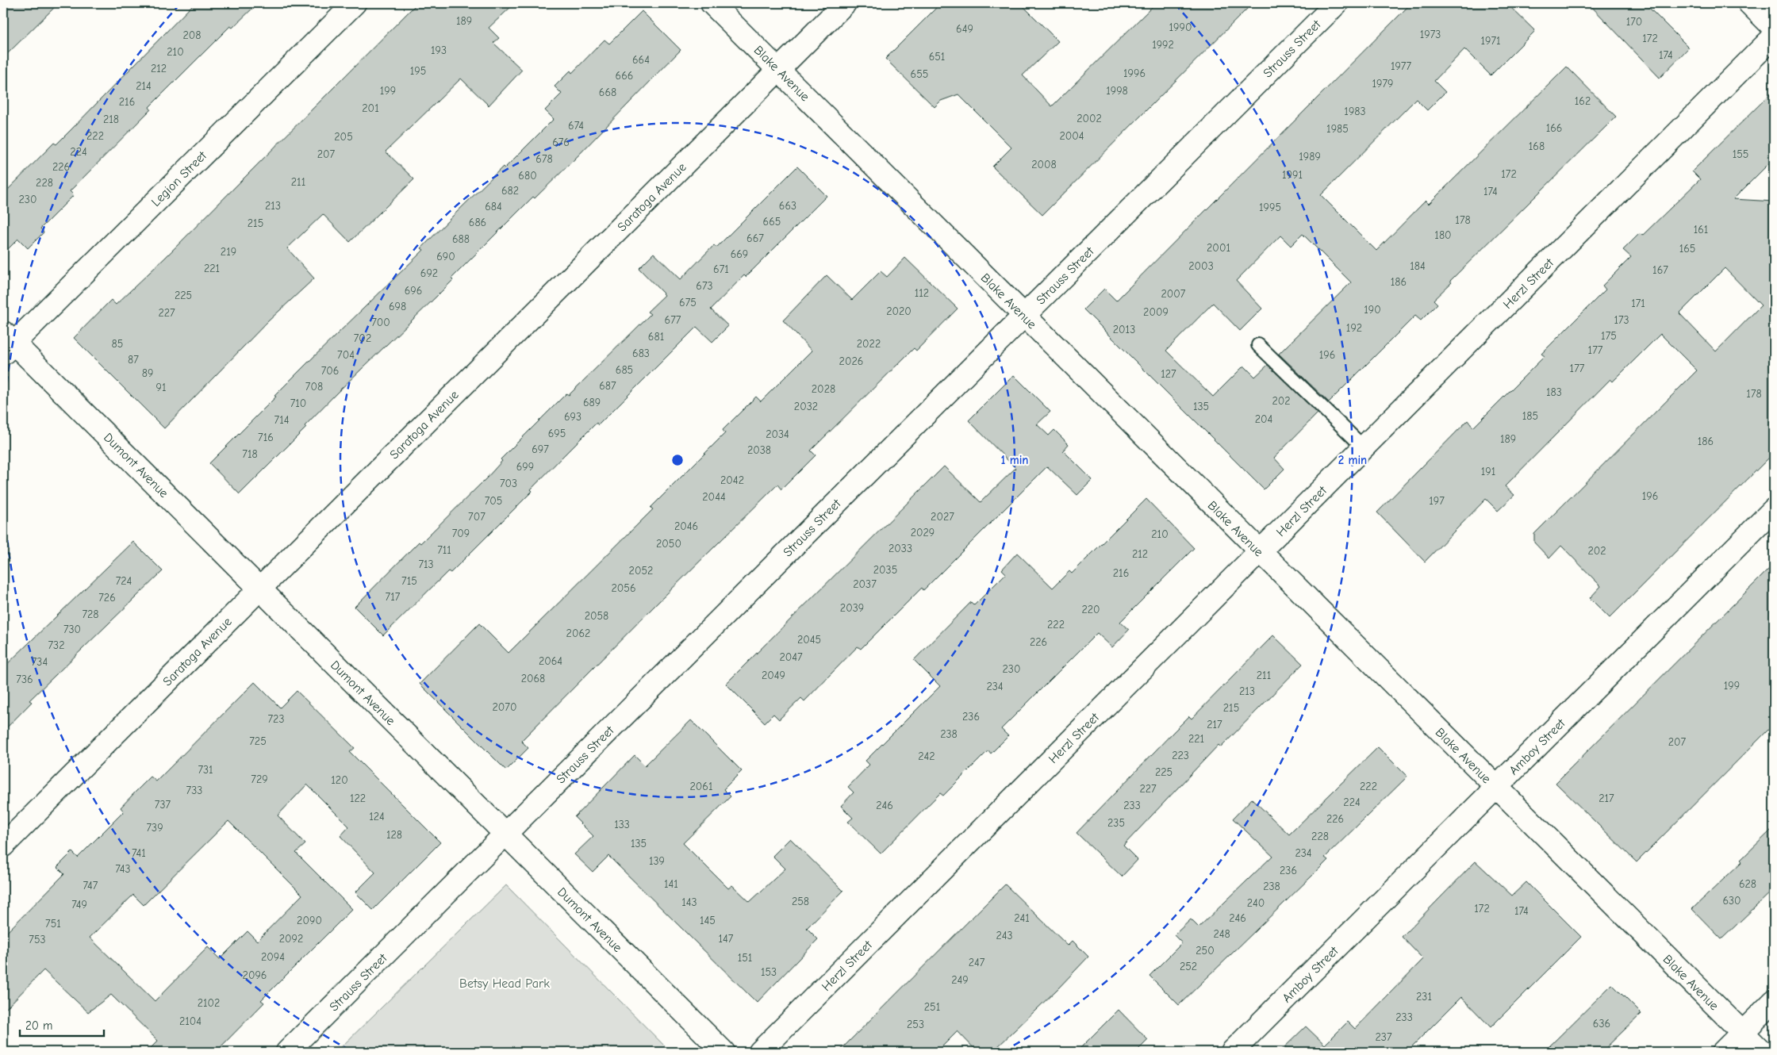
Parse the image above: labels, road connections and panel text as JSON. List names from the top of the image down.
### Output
{
  "streets": {
    "street": [
      "Strauss Street",
      "Blake Avenue",
      "Legion Street",
      "Saratoga Avenue",
      "Herzl Street",
      "Dumont Avenue",
      "Amboy Street"
    ]
  },
  "crossings": [
    ["Strauss Street", "Blake Avenue"],
    ["Strauss Street", "Dumont Avenue"],
    ["Blake Avenue", "Saratoga Avenue"],
    ["Blake Avenue", "Herzl Street"],
    ["Blake Avenue", "Amboy Street"],
    ["Legion Street", "Dumont Avenue"],
    ["Saratoga Avenue", "Dumont Avenue"]
  ],
  "parks": ["Betsy Head Park"],
  "house_numbers": [
    "189",
    "170",
    "1990",
    "649",
    "1973",
    "208",
    "172",
    "1971",
    "1992",
    "193",
    "210",
    "174",
    "651",
    "664",
    "1977",
    "212",
    "195",
    "1996",
    "655",
    "666",
    "1979",
    "214",
    "199",
    "1998",
    "668",
    "162",
    "216",
    "201",
    "1983",
    "2002",
    "218",
    "674",
    "166",
    "1985",
    "222",
    "2004",
    "205",
    "676",
    "168",
    "224",
    "207",
    "155",
    "1989",
    "678",
    "2008",
    "226",
    "172",
    "1991",
    "680",
    "211",
    "228",
    "682",
    "174",
    "230",
    "213",
    "663",
    "684",
    "1995",
    "178",
    "665",
    "686",
    "215",
    "161",
    "180",
    "667",
    "688",
    "2001",
    "165",
    "219",
    "669",
    "690",
    "2003",
    "184",
    "221",
    "671",
    "167",
    "692",
    "186",
    "673",
    "696",
    "112",
    "2007",
    "225",
    "675",
    "171",
    "698",
    "190",
    "2020",
    "2009",
    "227",
    "677",
    "173",
    "700",
    "192",
    "2013",
    "175",
    "681",
    "702",
    "85",
    "2022",
    "177",
    "683",
    "704",
    "196",
    "87",
    "2026",
    "177",
    "685",
    "706",
    "89",
    "127",
    "687",
    "708",
    "91",
    "2028",
    "183",
    "178",
    "202",
    "689",
    "710",
    "2032",
    "135",
    "185",
    "693",
    "204",
    "714",
    "695",
    "2034",
    "716",
    "189",
    "186",
    "697",
    "2038",
    "718",
    "699",
    "191",
    "2042",
    "703",
    "196",
    "2044",
    "705",
    "197",
    "707",
    "2027",
    "2046",
    "2029",
    "709",
    "210",
    "2050",
    "2033",
    "711",
    "202",
    "212",
    "713",
    "2035",
    "2052",
    "216",
    "724",
    "715",
    "2037",
    "2056",
    "717",
    "726",
    "2039",
    "220",
    "728",
    "2058",
    "222",
    "730",
    "2062",
    "2045",
    "226",
    "732",
    "2047",
    "2064",
    "734",
    "230",
    "2049",
    "211",
    "2068",
    "736",
    "199",
    "234",
    "213",
    "2070",
    "215",
    "236",
    "723",
    "217",
    "238",
    "221",
    "725",
    "207",
    "223",
    "242",
    "731",
    "225",
    "729",
    "120",
    "2061",
    "222",
    "227",
    "733",
    "122",
    "217",
    "224",
    "737",
    "246",
    "233",
    "124",
    "226",
    "235",
    "133",
    "739",
    "128",
    "228",
    "135",
    "741",
    "234",
    "139",
    "743",
    "236",
    "141",
    "628",
    "747",
    "238",
    "630",
    "258",
    "143",
    "240",
    "749",
    "172",
    "174",
    "241",
    "246",
    "2090",
    "145",
    "751",
    "248",
    "243",
    "2092",
    "147",
    "753",
    "250",
    "2094",
    "151",
    "247",
    "252",
    "153",
    "2096",
    "249",
    "231",
    "2102",
    "251",
    "233",
    "2104",
    "636",
    "253",
    "237"
  ],
  "scale_bar": "20 m",
  "rings": ["1 min", "2 min"]
}
